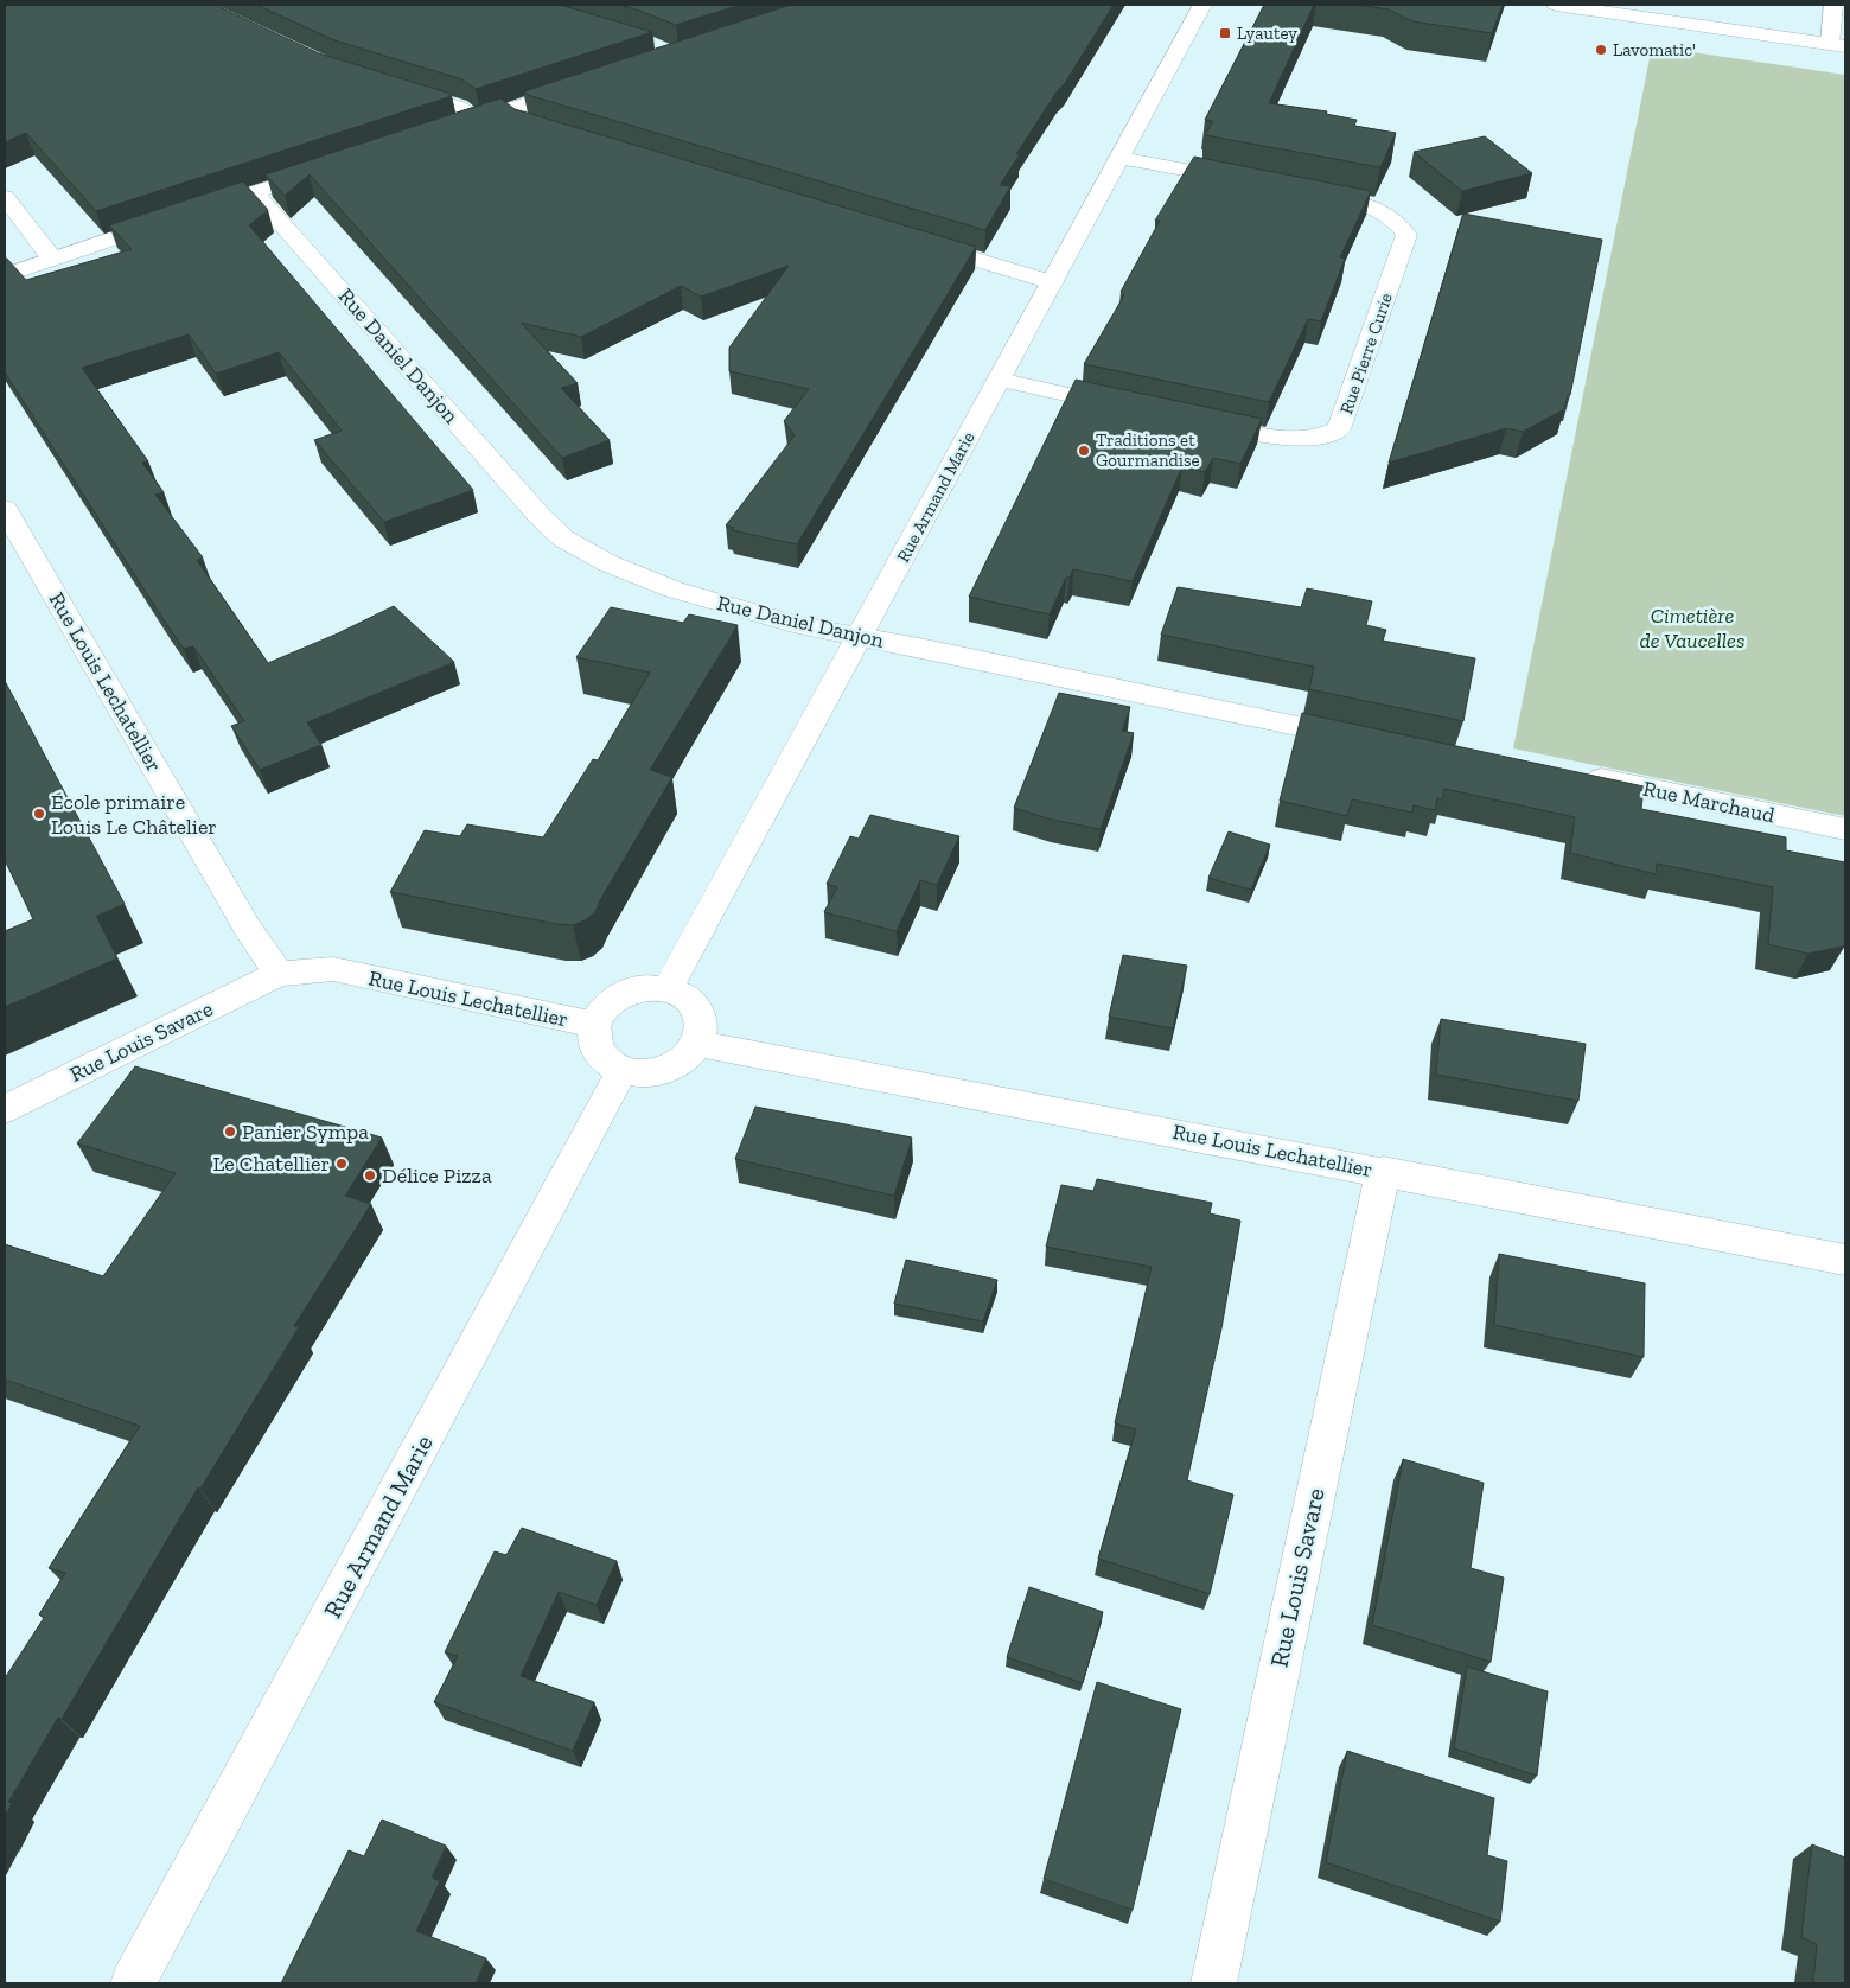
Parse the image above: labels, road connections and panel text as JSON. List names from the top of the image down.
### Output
{
  "streets": {
    "street": [
      "Rue Pierre Curie",
      "Rue Daniel Danjon",
      "Rue Armand Marie",
      "Rue Louis Lechatellier",
      "Rue Marchaud",
      "Rue Louis Savare"
    ]
  },
  "crossings": [
    ["Rue Daniel Danjon", "Rue Armand Marie"],
    ["Rue Armand Marie", "Rue Louis Lechatellier"],
    ["Rue Louis Lechatellier", "Rue Louis Savare"]
  ],
  "parks": ["Cimetière de Vaucelles"],
  "places": {
    "transit": ["Lyautey"],
    "other": [
      "Lavomatic'",
      "Traditions et Gourmandise",
      "École primaire Louis Le Châtelier",
      "Panier Sympa",
      "Le Chatellier",
      "Délice Pizza"
    ]
  }
}
